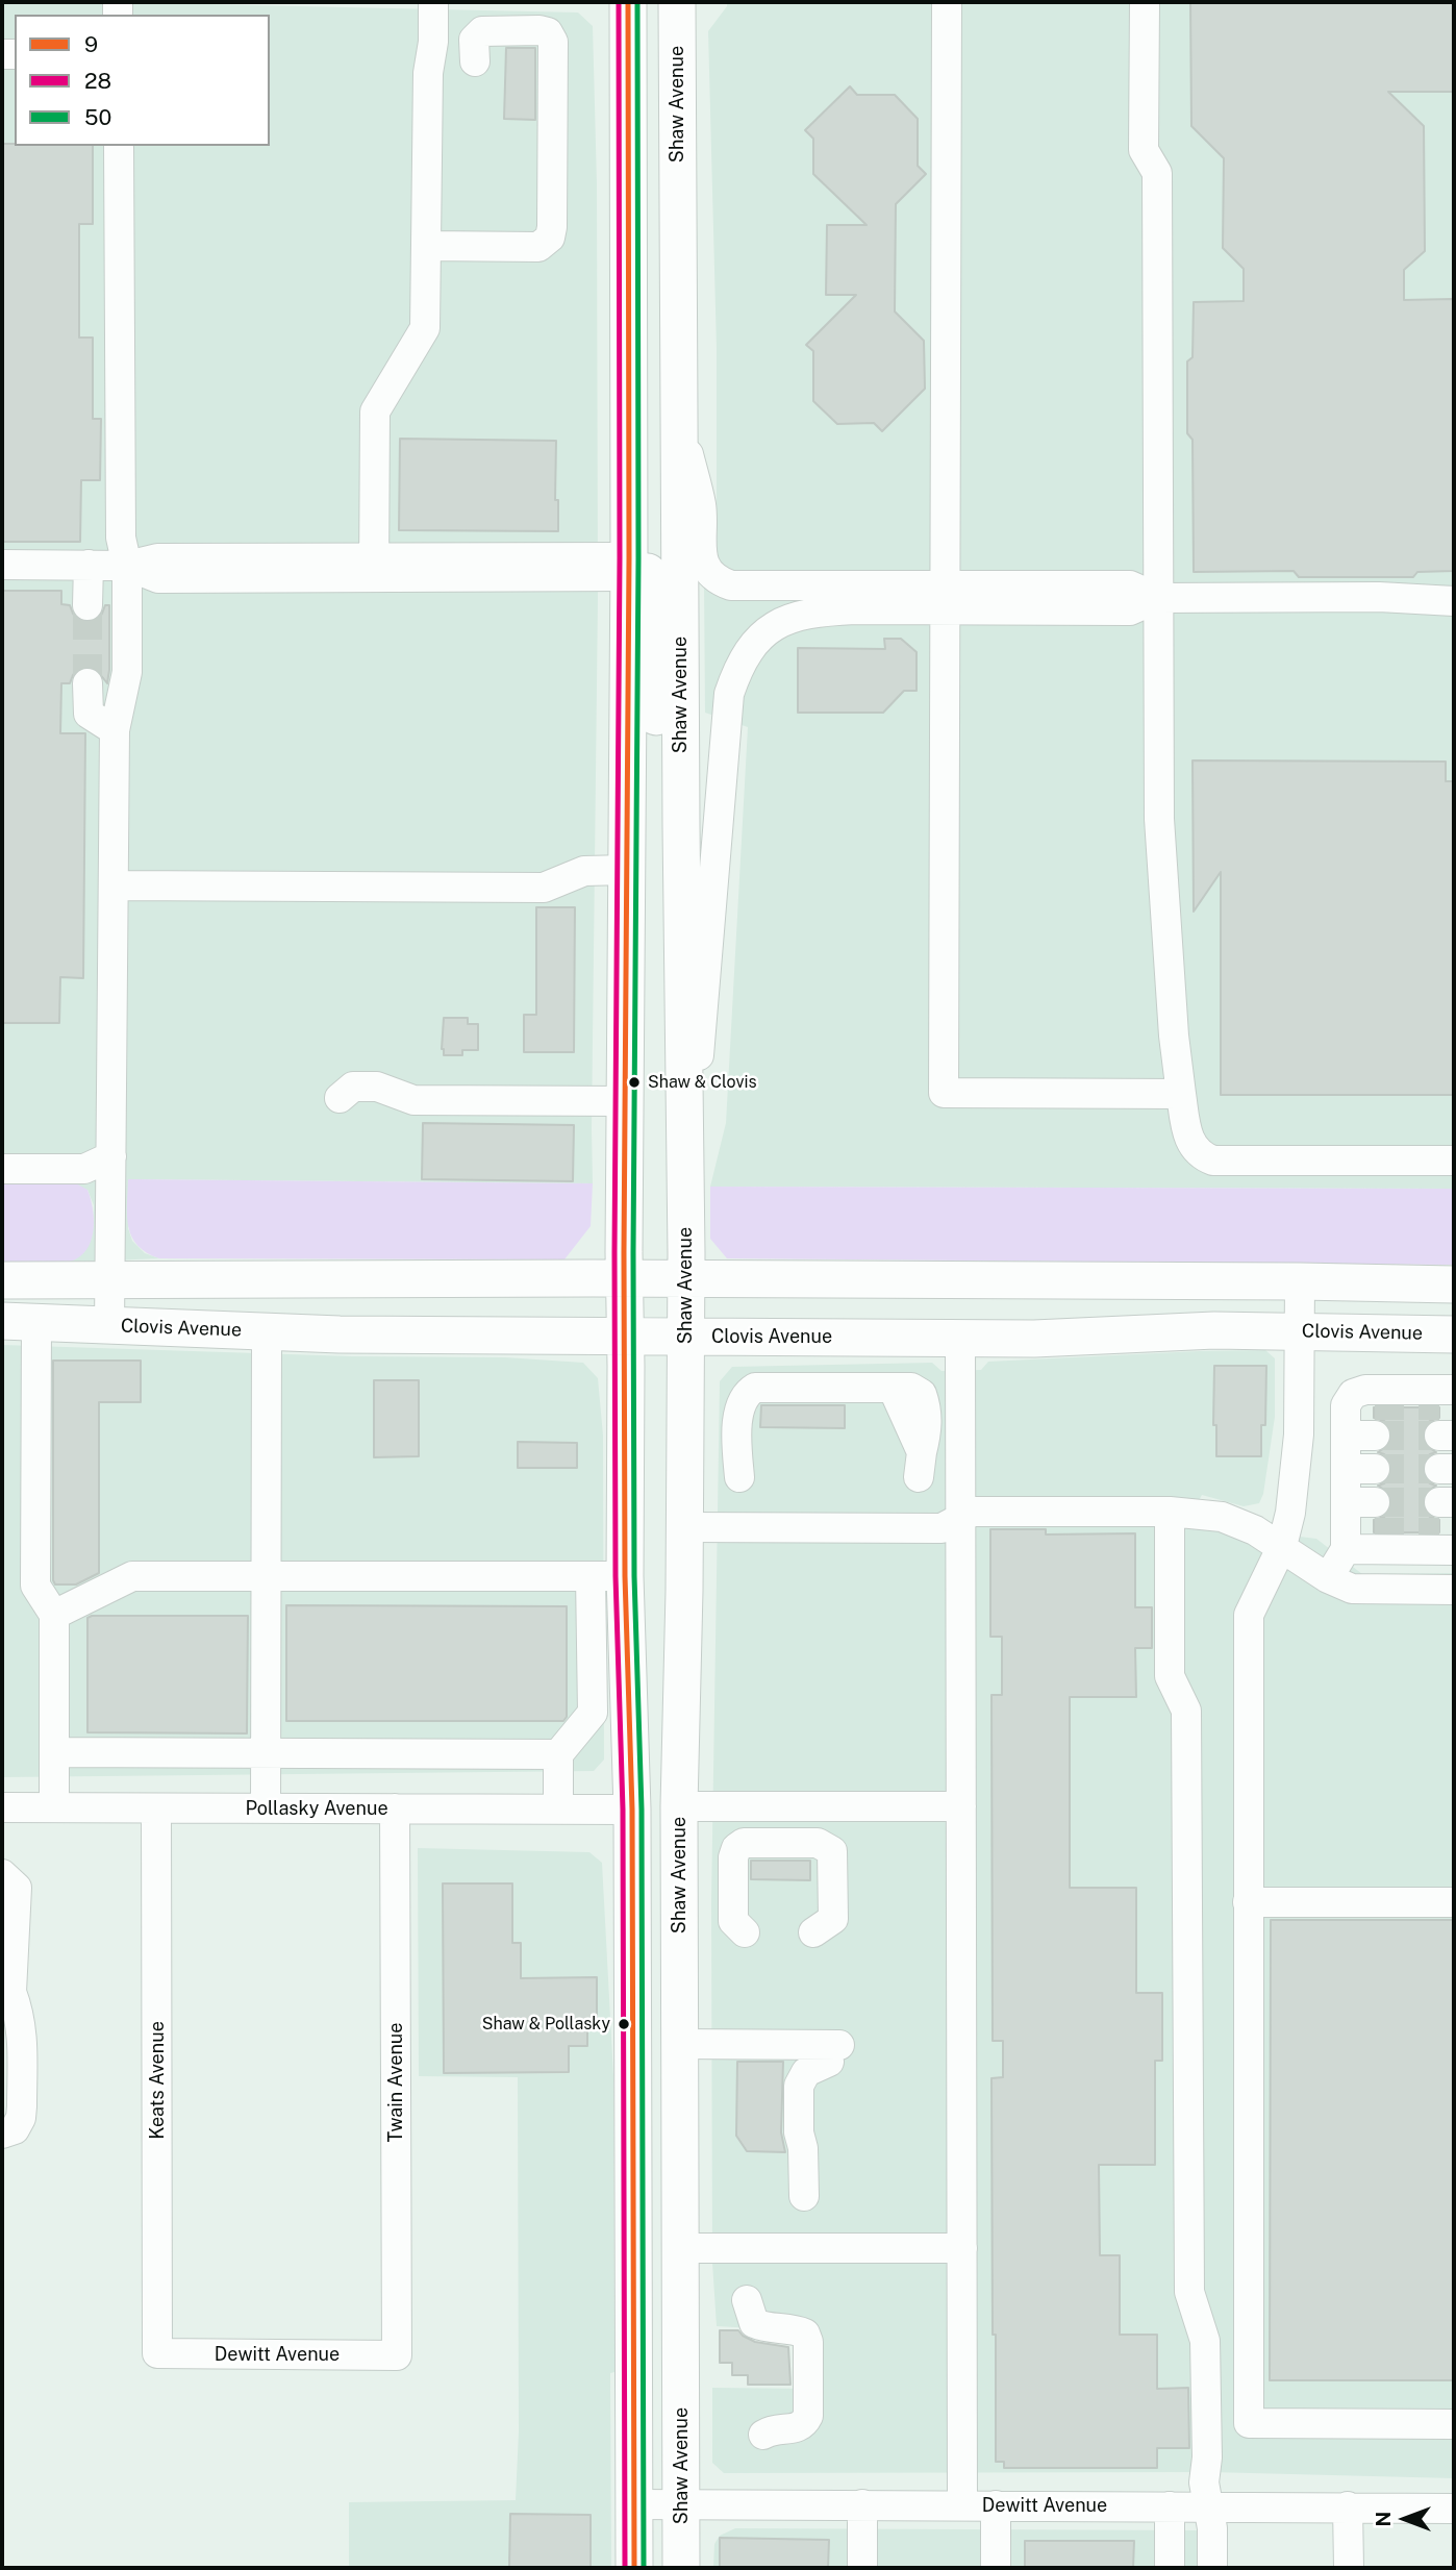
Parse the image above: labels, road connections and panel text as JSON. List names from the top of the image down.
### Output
{
  "streets": {
    "main road": ["Shaw Avenue", "Clovis Avenue"],
    "street": [
      "Pollasky Avenue",
      "Keats Avenue",
      "Twain Avenue",
      "Dewitt Avenue"
    ]
  },
  "crossings": [
    ["Shaw Avenue", "Clovis Avenue"],
    ["Shaw Avenue", "Dewitt Avenue"],
    ["Pollasky Avenue", "Keats Avenue"],
    ["Pollasky Avenue", "Twain Avenue"],
    ["Keats Avenue", "Dewitt Avenue"],
    ["Twain Avenue", "Dewitt Avenue"]
  ],
  "places": ["Shaw & Clovis", "Shaw & Pollasky"],
  "lines": ["transit line 9", "transit line 28", "transit line 50"],
  "legend": ["9", "28", "50"],
  "north": "left"
}
